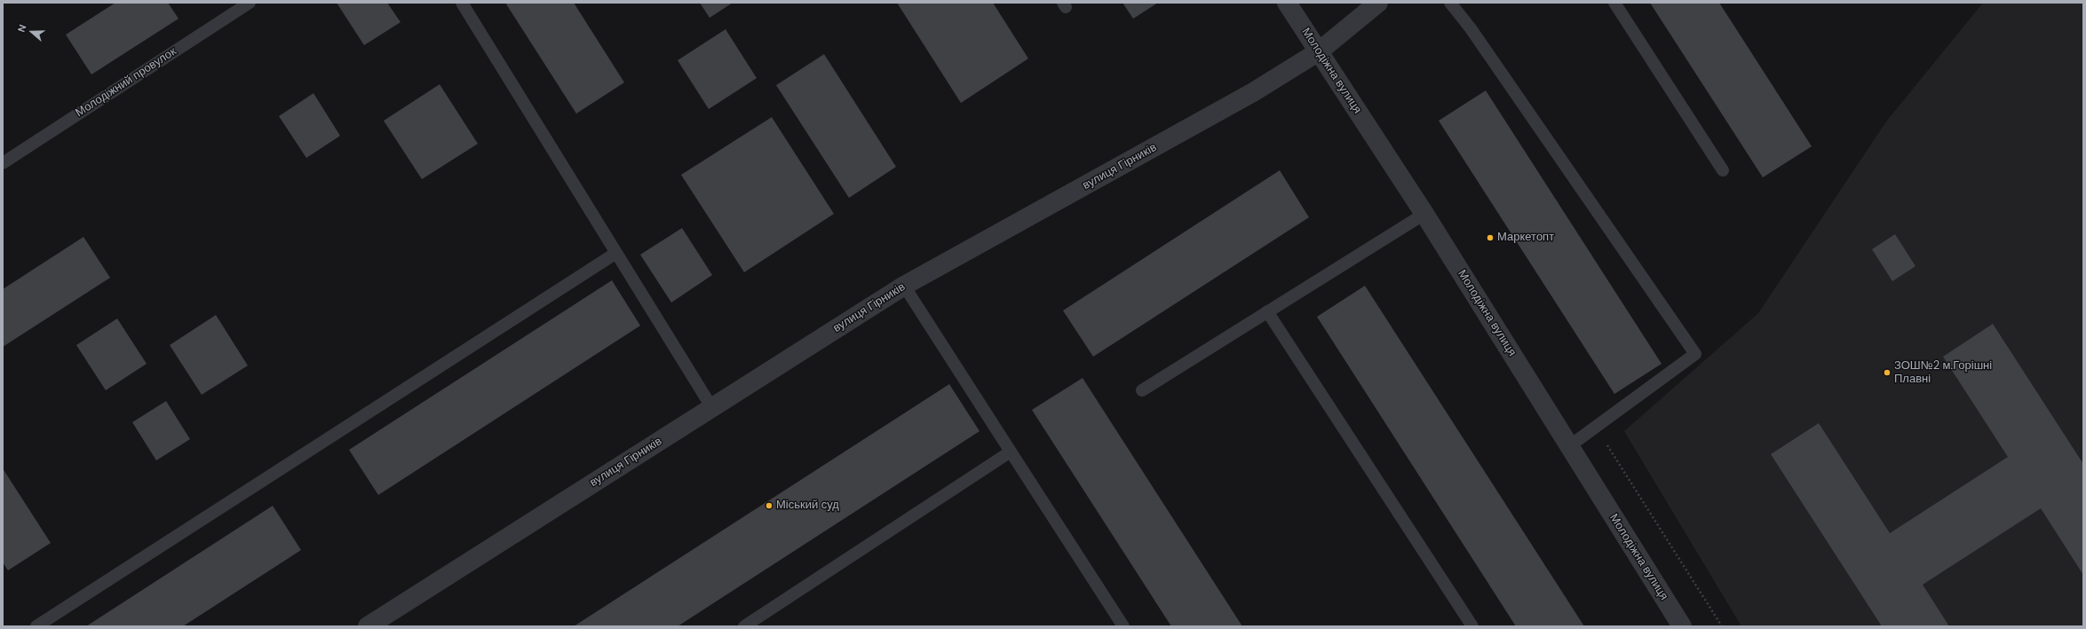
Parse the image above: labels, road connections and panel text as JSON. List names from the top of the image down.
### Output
{
  "streets": {
    "street": ["Молодіжна вулиця", "вулиця Гірників"],
    "lane": ["Молодіжний провулок"]
  },
  "crossings": [
    ["Молодіжна вулиця", "вулиця Гірників"]
  ],
  "places": ["Маркетопт", "ЗОШ№2 м.Горішні Плавні", "Міський суд"],
  "north": "left"
}
